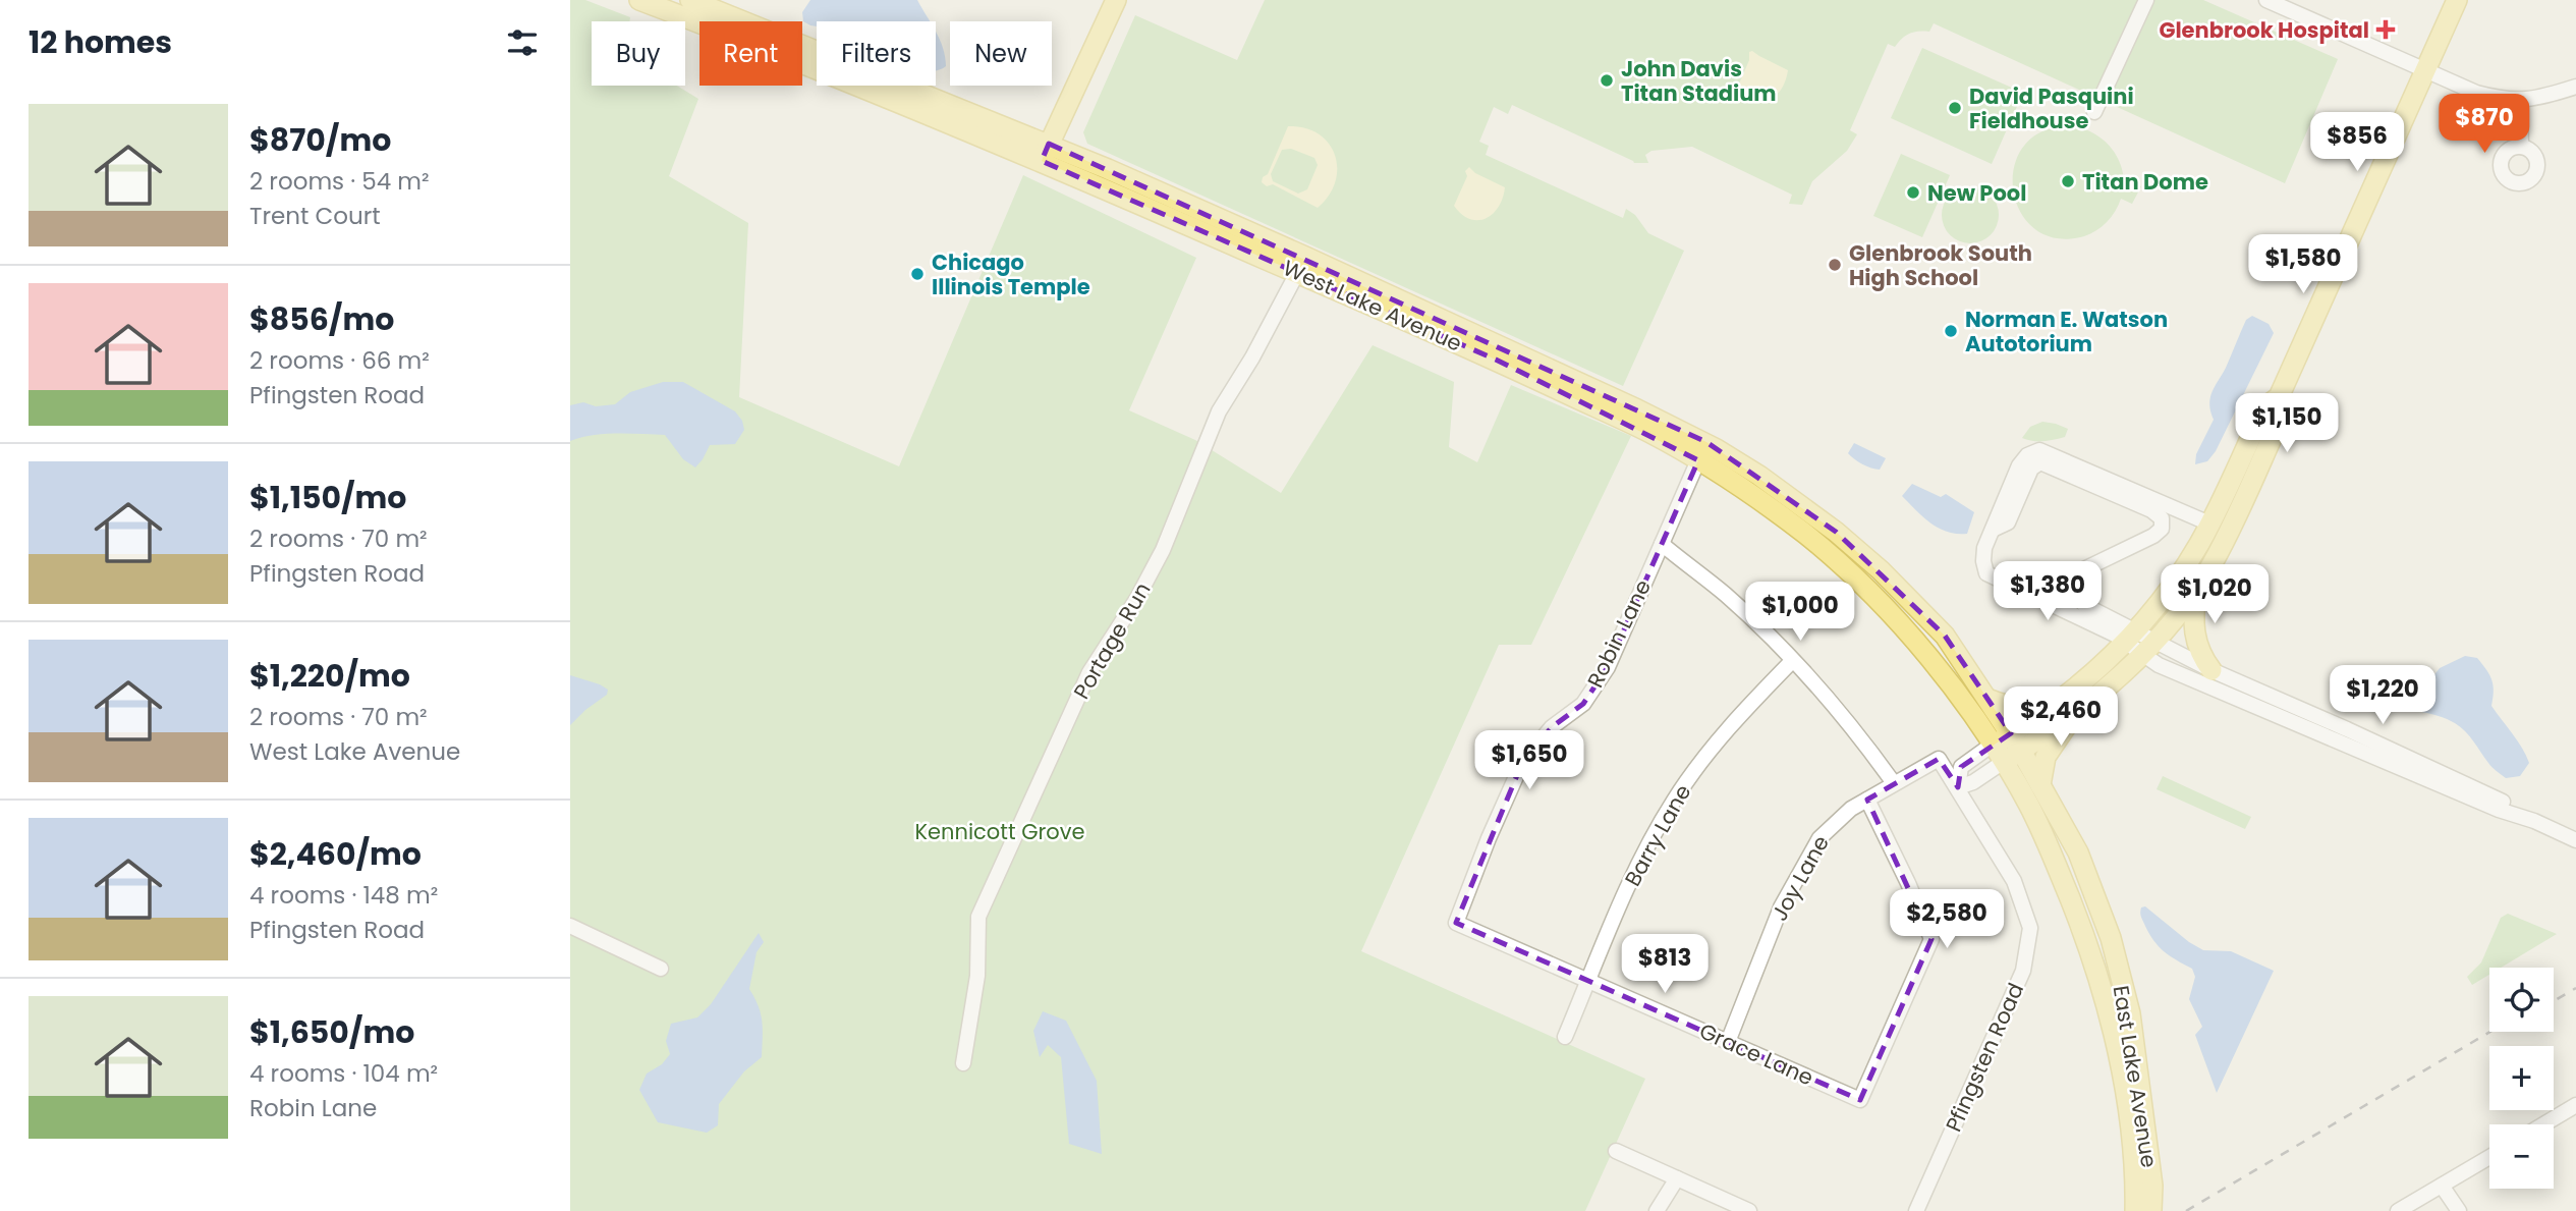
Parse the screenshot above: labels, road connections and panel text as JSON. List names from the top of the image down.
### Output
{
  "streets": {
    "main road": ["West Lake Avenue", "East Lake Avenue"],
    "street": [
      "Robin Lane",
      "Portage Run",
      "Barry Lane",
      "Joy Lane",
      "Grace Lane",
      "Pfingsten Road"
    ]
  },
  "crossings": [
    ["West Lake Avenue", "Robin Lane"],
    ["West Lake Avenue", "Portage Run"],
    ["West Lake Avenue", "East Lake Avenue"],
    ["Robin Lane", "Grace Lane"],
    ["Barry Lane", "Grace Lane"],
    ["Joy Lane", "Grace Lane"],
    ["Joy Lane", "Pfingsten Road"]
  ],
  "parks": ["Kennicott Grove"],
  "places": {
    "health": ["Glenbrook Hospital"],
    "other": [
      "John Davis Titan Stadium",
      "David Pasquini Fieldhouse",
      "Titan Dome",
      "New Pool",
      "Glenbrook South High School",
      "Chicago Illinois Temple",
      "Norman E. Watson Autotorium"
    ]
  },
  "page": {
    "heading": "12 homes",
    "chip": [
      "Buy",
      "Rent",
      "Filters",
      "New"
    ],
    "list": [
      {
        "name": "$870/mo",
        "note": "2 rooms · 54 m² · Trent Court"
      },
      {
        "name": "$856/mo",
        "note": "2 rooms · 66 m² · Pfingsten Road"
      },
      {
        "name": "$1,150/mo",
        "note": "2 rooms · 70 m² · Pfingsten Road"
      },
      {
        "name": "$1,220/mo",
        "note": "2 rooms · 70 m² · West Lake Avenue"
      },
      {
        "name": "$2,460/mo",
        "note": "4 rooms · 148 m² · Pfingsten Road"
      },
      {
        "name": "$1,650/mo",
        "note": "4 rooms · 104 m² · Robin Lane"
      }
    ],
    "price": [
      "$870",
      "$856",
      "$1,580",
      "$1,150",
      "$1,380",
      "$1,020",
      "$1,000",
      "$1,220",
      "$2,460",
      "$1,650",
      "$2,580",
      "$813"
    ],
    "map_buttons": ["+", "−"]
  }
}
